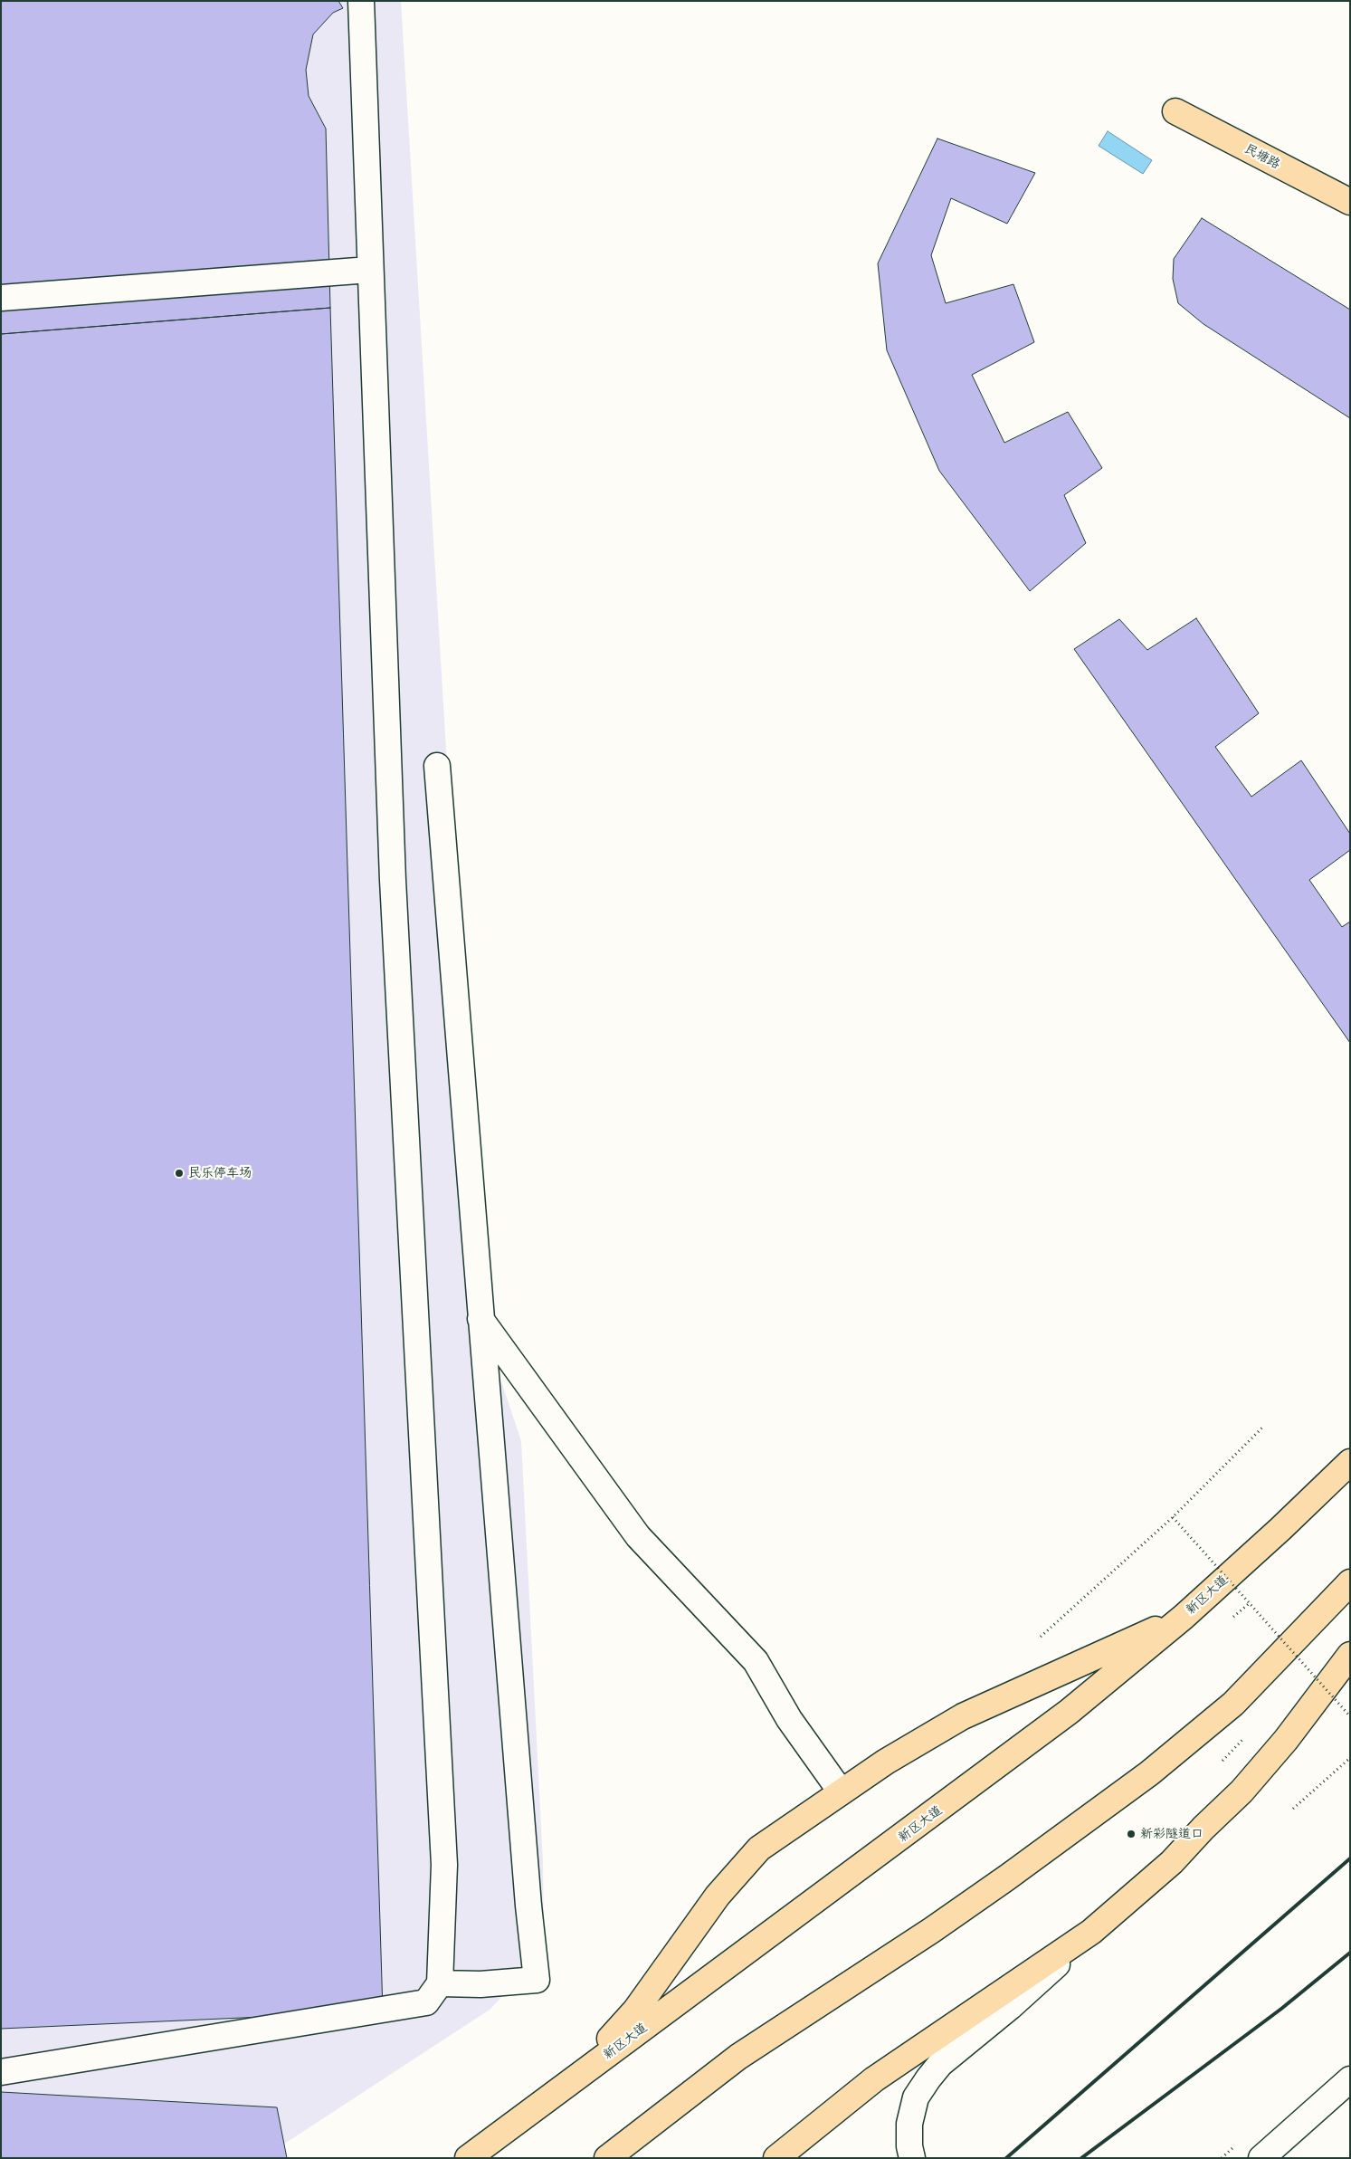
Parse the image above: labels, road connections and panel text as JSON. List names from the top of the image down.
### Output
{
  "streets": {
    "main road": ["民塘路", "新区大道"]
  },
  "places": ["民乐停车场", "新彩隧道口"]
}
